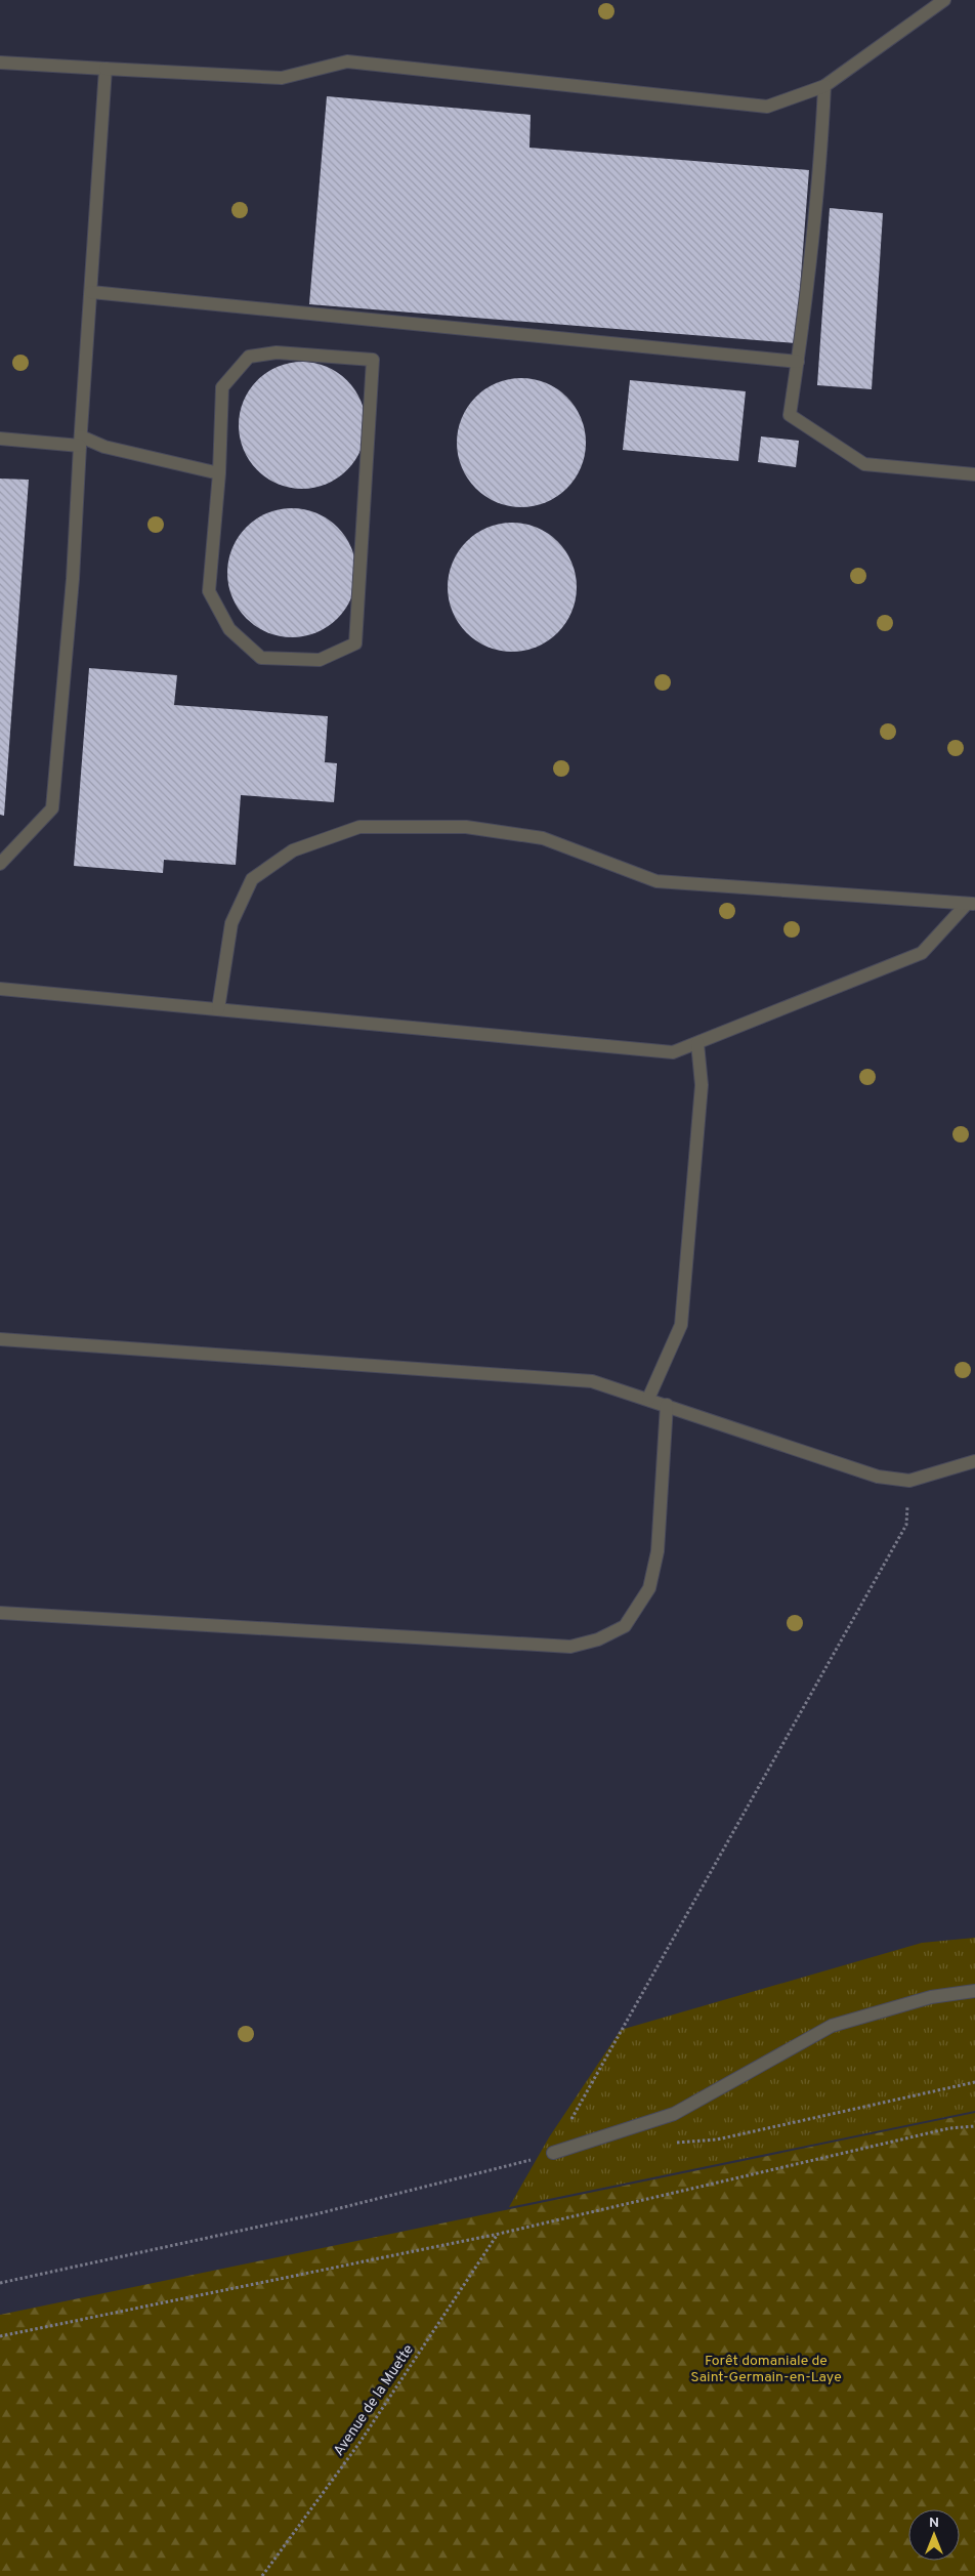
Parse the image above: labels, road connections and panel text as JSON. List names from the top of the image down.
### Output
{
  "streets": {
    "path": ["Avenue de la Muette"]
  },
  "parks": ["Forêt domaniale de Saint-Germain-en-Laye"],
  "north": "top"
}
